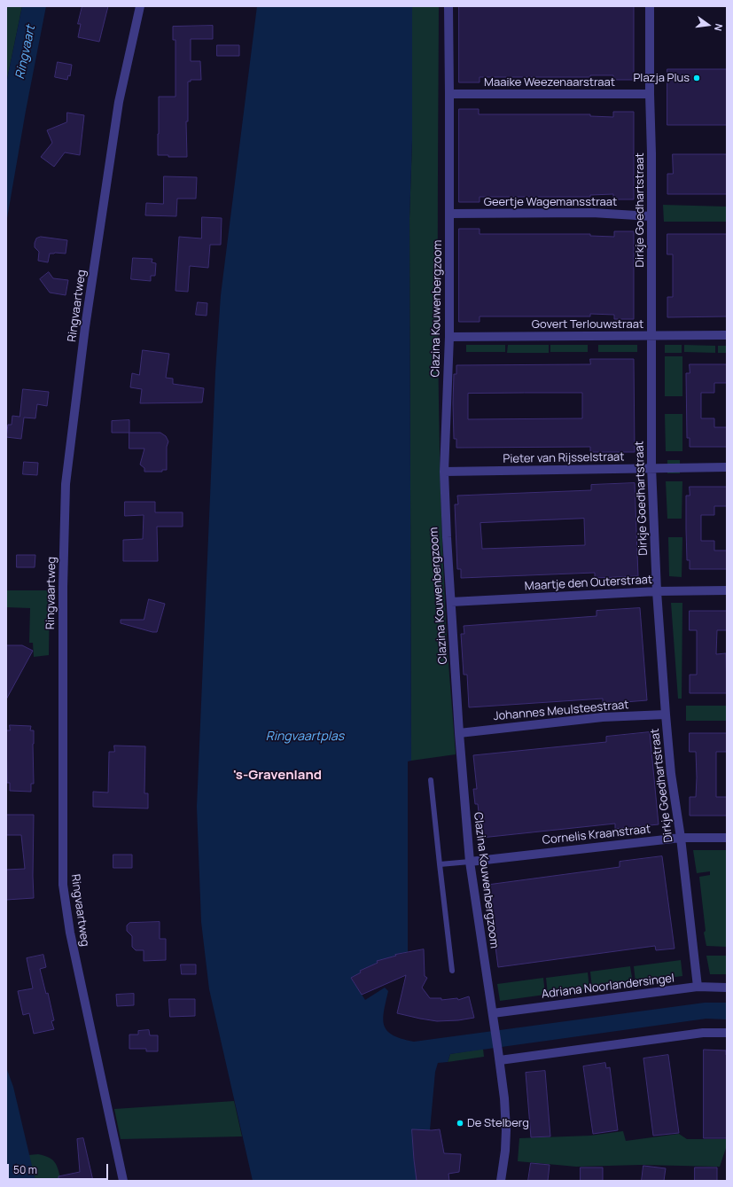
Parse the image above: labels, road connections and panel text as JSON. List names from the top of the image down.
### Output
{
  "streets": {
    "street": [
      "Maaike Weezenaarstraat",
      "Geertje Wagemansstraat",
      "Dirkje Goedhartstraat",
      "Ringvaartweg",
      "Clazina Kouwenbergzoom",
      "Govert Terlouwstraat",
      "Pieter van Rijsselstraat",
      "Maartje den Outerstraat",
      "Johannes Meulsteestraat",
      "Cornelis Kraanstraat",
      "Adriana Noorlandersingel"
    ]
  },
  "crossings": [
    ["Maaike Weezenaarstraat", "Dirkje Goedhartstraat"],
    ["Maaike Weezenaarstraat", "Clazina Kouwenbergzoom"],
    ["Geertje Wagemansstraat", "Dirkje Goedhartstraat"],
    ["Geertje Wagemansstraat", "Clazina Kouwenbergzoom"],
    ["Dirkje Goedhartstraat", "Govert Terlouwstraat"],
    ["Dirkje Goedhartstraat", "Pieter van Rijsselstraat"],
    ["Dirkje Goedhartstraat", "Maartje den Outerstraat"],
    ["Dirkje Goedhartstraat", "Johannes Meulsteestraat"],
    ["Dirkje Goedhartstraat", "Cornelis Kraanstraat"],
    ["Dirkje Goedhartstraat", "Adriana Noorlandersingel"],
    ["Clazina Kouwenbergzoom", "Govert Terlouwstraat"],
    ["Clazina Kouwenbergzoom", "Pieter van Rijsselstraat"],
    ["Clazina Kouwenbergzoom", "Maartje den Outerstraat"],
    ["Clazina Kouwenbergzoom", "Johannes Meulsteestraat"],
    ["Clazina Kouwenbergzoom", "Cornelis Kraanstraat"],
    ["Clazina Kouwenbergzoom", "Adriana Noorlandersingel"]
  ],
  "districts": ["'s-Gravenland"],
  "water": ["Ringvaart", "Ringvaartplas"],
  "places": ["Plazja Plus", "De Stelberg"],
  "scale_bar": "50 m",
  "north": "right"
}
